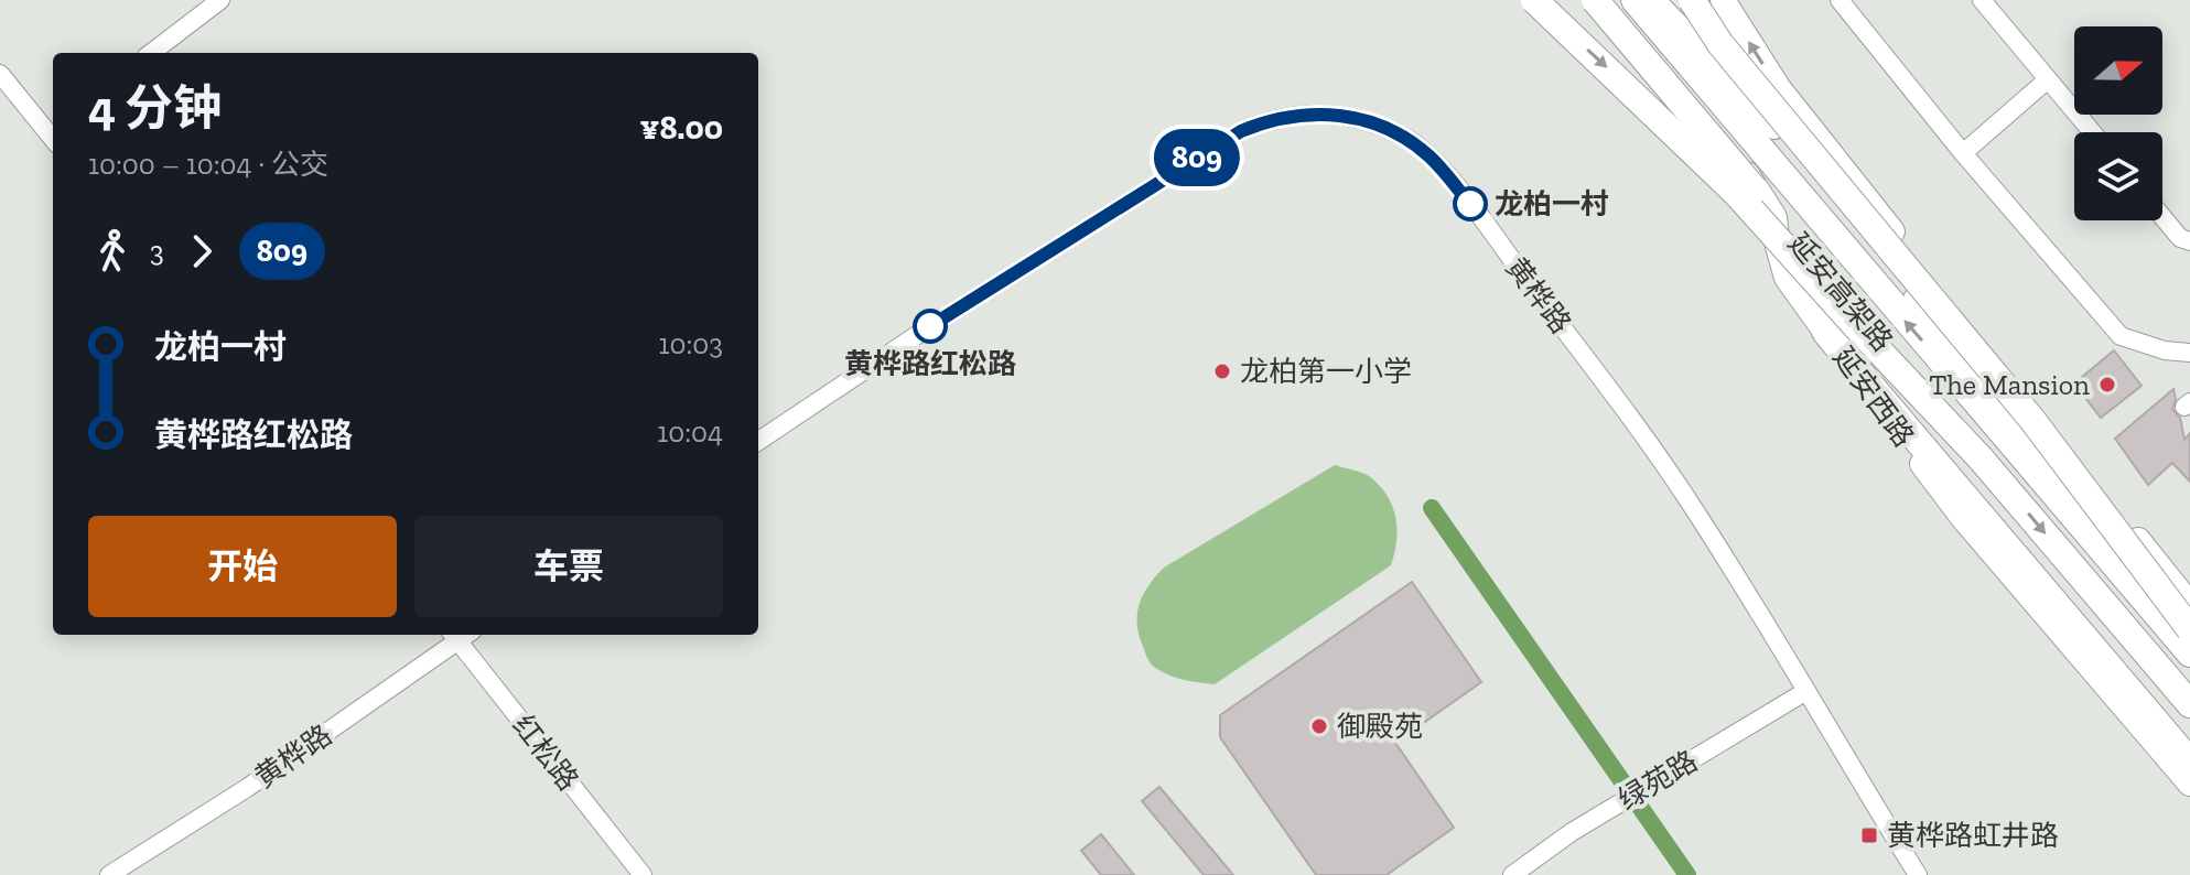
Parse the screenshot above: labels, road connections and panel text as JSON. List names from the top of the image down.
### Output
{
  "streets": {
    "highway": ["延安高架路"],
    "main road": ["延安西路"],
    "street": ["黄桦路", "红松路", "绿苑路"]
  },
  "crossings": [
    ["黄桦路", "绿苑路"]
  ],
  "places": {
    "other": [
      "龙柏一村",
      "黄桦路红松路",
      "龙柏第一小学",
      "The Mansion",
      "御殿苑"
    ],
    "transit": ["黄桦路虹井路"]
  },
  "lines": ["bus line 809"],
  "north": "right",
  "page": {
    "on_map": "809",
    "heading": ["4 分钟", "10:00 – 10:04 · 公交", "¥8.00"],
    "legs": ["3", "809"],
    "list": [
      {
        "name": "龙柏一村",
        "value": "10:03"
      },
      {
        "name": "黄桦路红松路",
        "value": "10:04"
      }
    ],
    "buttons": ["开始", "车票"]
  }
}
